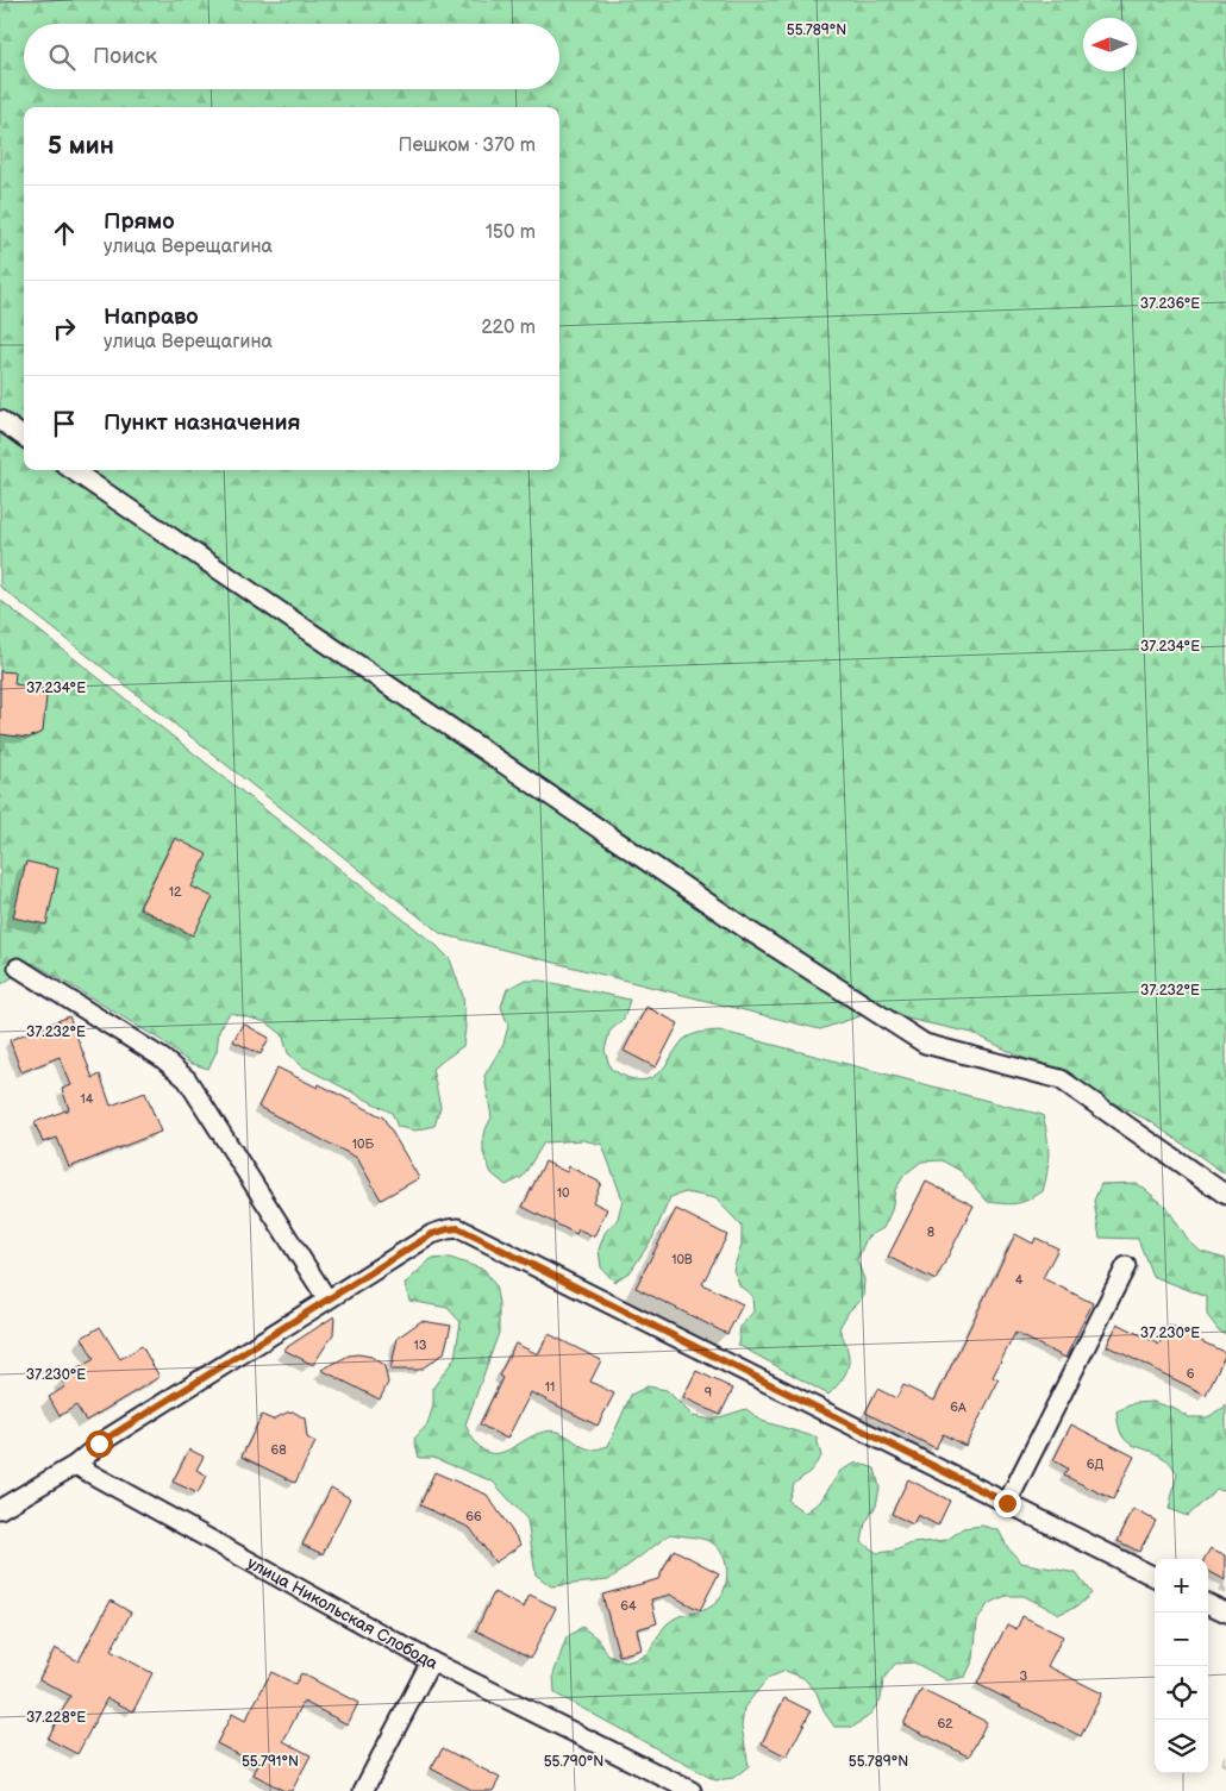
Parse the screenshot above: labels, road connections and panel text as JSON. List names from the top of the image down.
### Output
{
  "streets": {
    "street": ["улица Никольская Слобода"]
  },
  "house_numbers": [
    "12",
    "14",
    "10Б",
    "10",
    "8",
    "10В",
    "4",
    "13",
    "6",
    "11",
    "9",
    "6А",
    "68",
    "6Д",
    "66",
    "64",
    "3",
    "62"
  ],
  "north": "left",
  "page": {
    "search": "Поиск",
    "heading": ["5 мин", "Пешком · 370 m"],
    "list": [
      ["Прямо", "улица Верещагина", "150 m"],
      ["Направо", "улица Верещагина", "220 m"],
      "Пункт назначения"
    ],
    "map_buttons": ["+", "−"]
  },
  "coordinates": [
    "55.789°N",
    "37.236°E",
    "37.234°E",
    "37.232°E",
    "37.230°E",
    "37.228°E",
    "55.791°N",
    "55.790°N"
  ]
}
